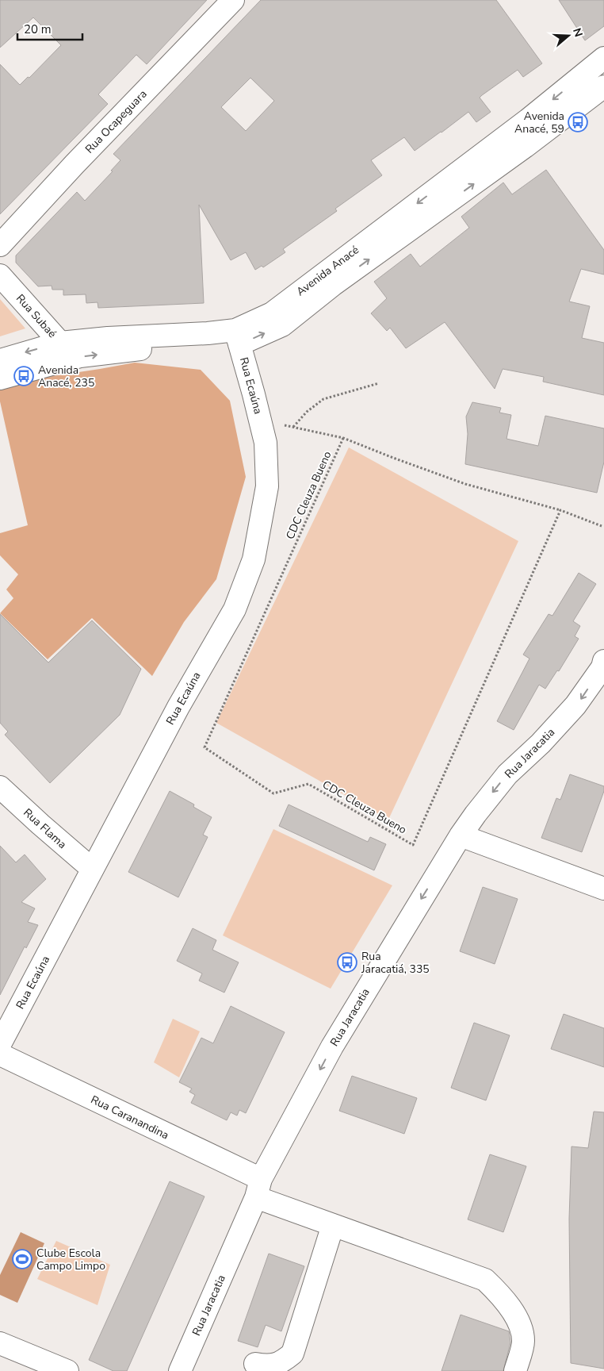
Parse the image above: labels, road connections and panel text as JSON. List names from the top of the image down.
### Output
{
  "streets": {
    "street": [
      "Rua Ocapeguara",
      "Avenida Anacé",
      "Rua Subaé",
      "Rua Ecaúna",
      "Rua Jaracatia",
      "Rua Flama",
      "Rua Caranandina"
    ],
    "path": ["CDC Cleuza Bueno"]
  },
  "crossings": [
    ["Avenida Anacé", "Rua Subaé"],
    ["Avenida Anacé", "Rua Ecaúna"],
    ["Rua Ecaúna", "Rua Flama"],
    ["Rua Jaracatia", "Rua Caranandina"]
  ],
  "one_way": ["Rua Jaracatia"],
  "places": {
    "bus stop": ["Avenida Anacé, 59", "Avenida Anacé, 235", "Rua Jaracatiá, 335"],
    "sports": ["Clube Escola Campo Limpo"]
  },
  "scale_bar": "20 m",
  "north": "right"
}
